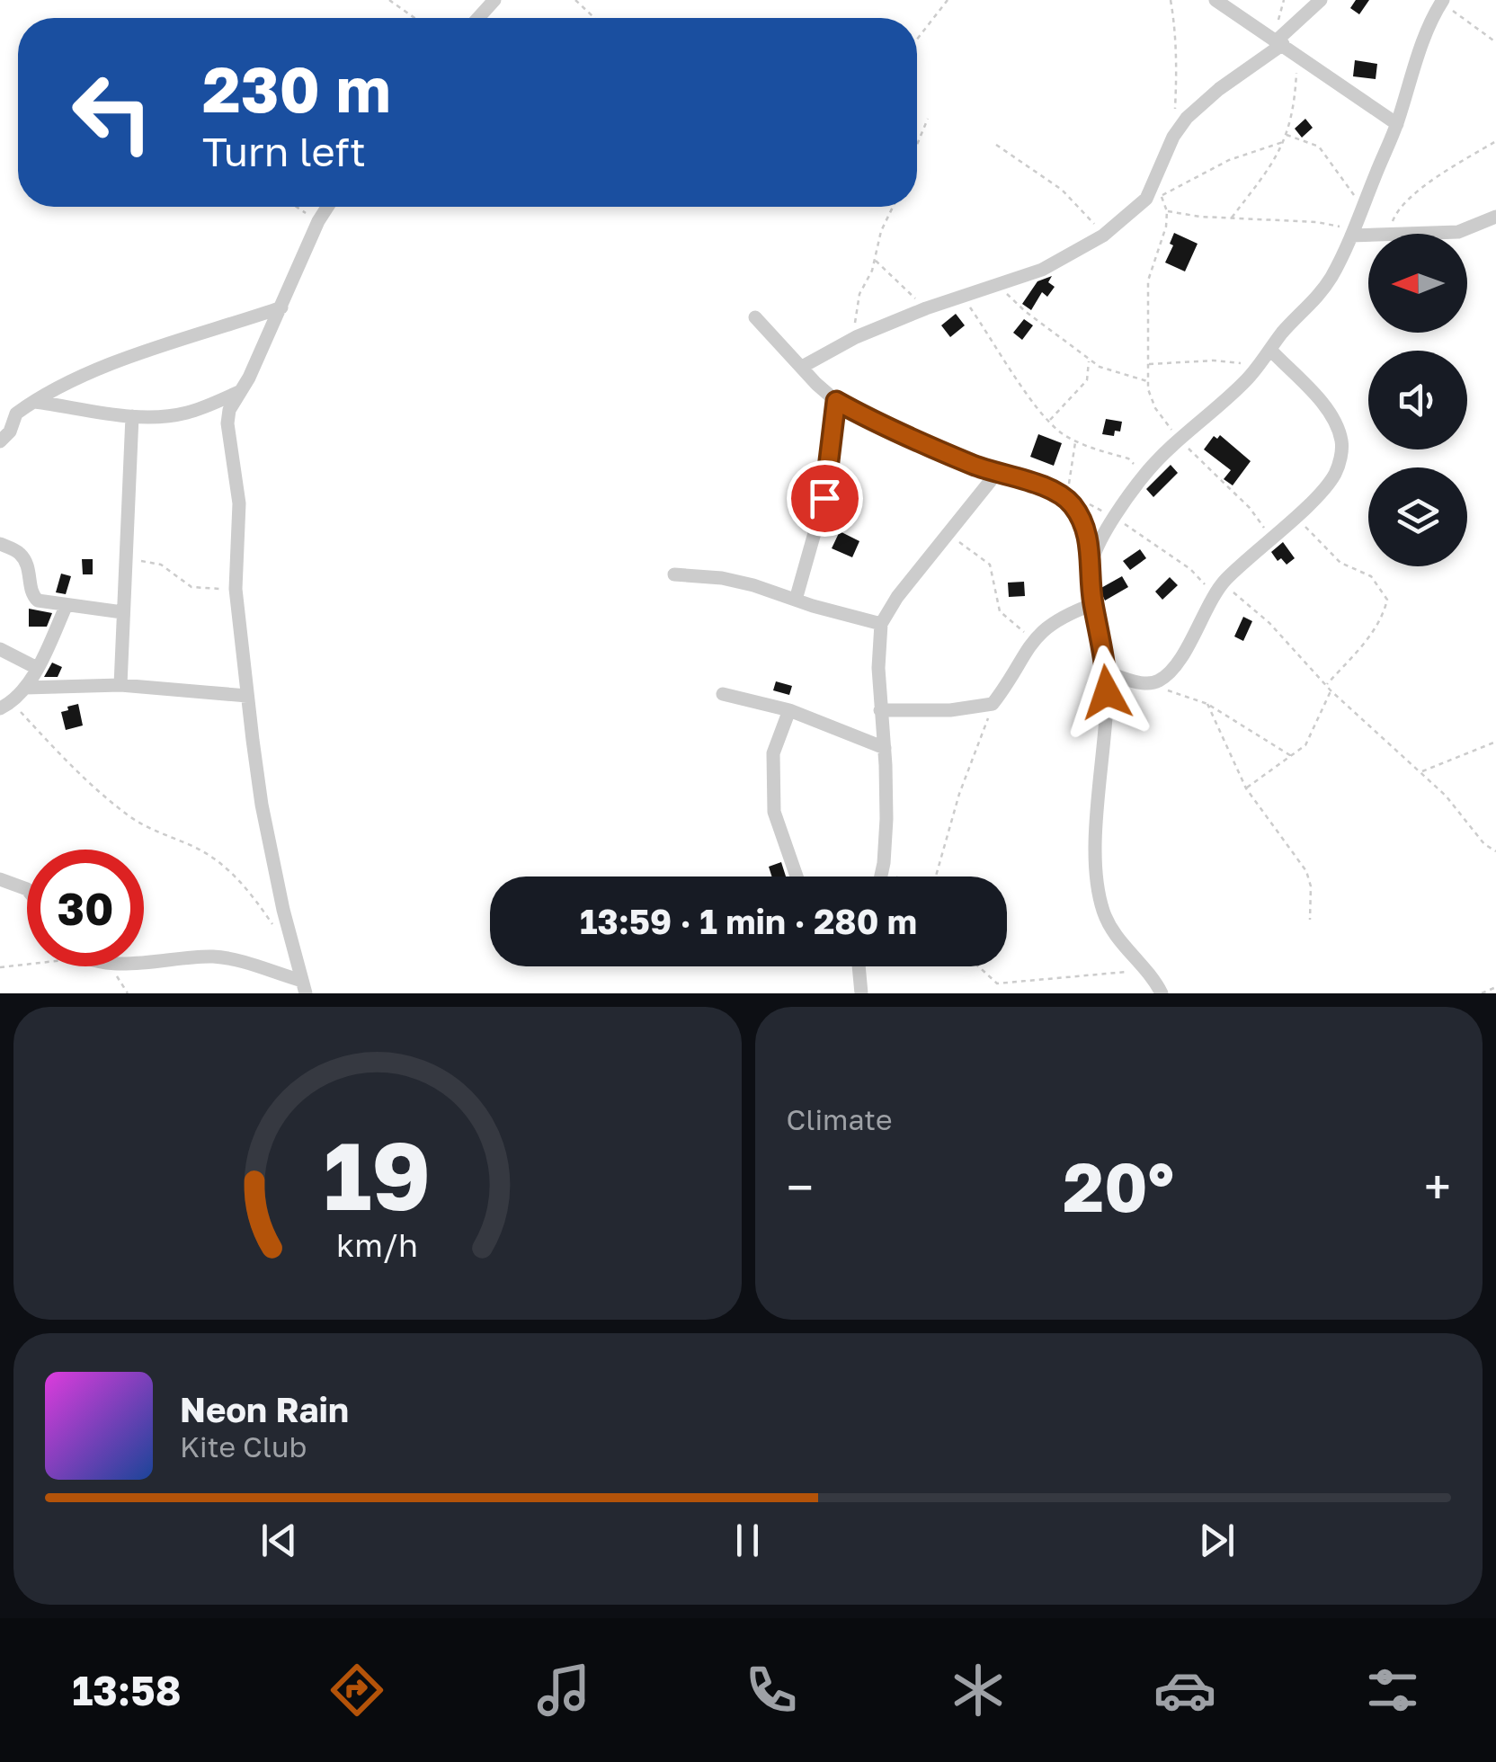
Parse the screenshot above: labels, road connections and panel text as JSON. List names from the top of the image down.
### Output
{
  "north": "left",
  "page": {
    "turn": ["230 m", "Turn left"],
    "limit": "30",
    "trip": "13:59 · 1 min · 280 m",
    "tile": "Climate",
    "heat": ["−", "20°", "+"],
    "song": ["Neon Rain", "Kite Club"],
    "tabs": "13:58",
    "gauge": ["19", "km/h"]
  }
}
